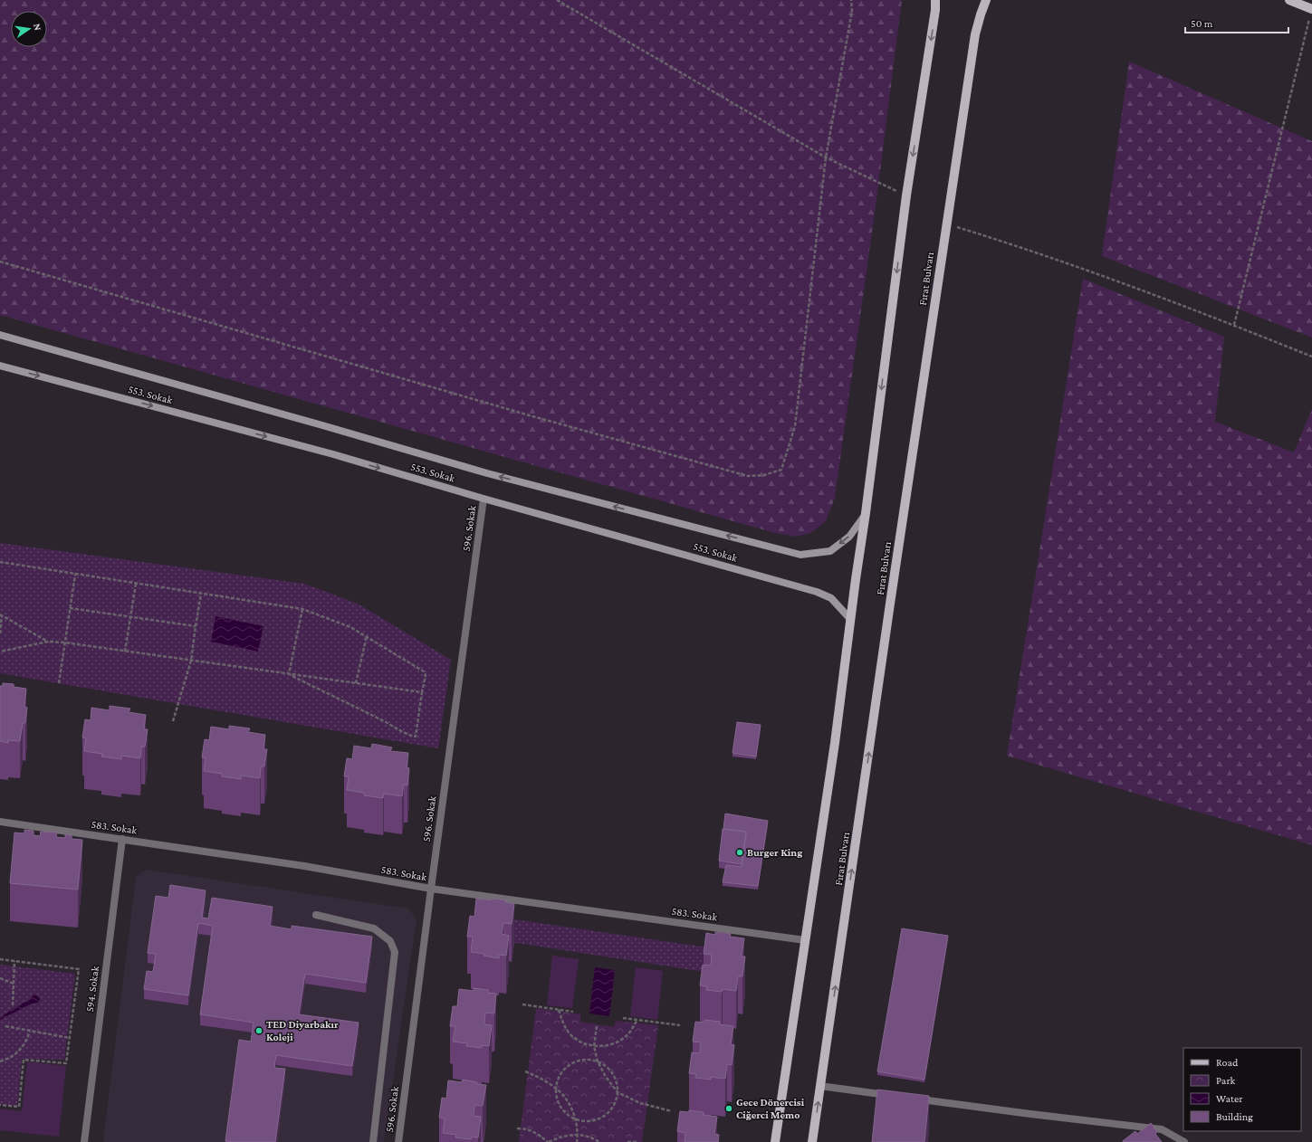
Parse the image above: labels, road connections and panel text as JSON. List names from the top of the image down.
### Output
{
  "streets": {
    "main road": ["Fırat Bulvarı", "553. Sokak"],
    "street": ["596. Sokak", "583. Sokak", "594. Sokak"]
  },
  "crossings": [
    ["553. Sokak", "596. Sokak"],
    ["596. Sokak", "583. Sokak"],
    ["583. Sokak", "594. Sokak"]
  ],
  "places": ["Burger King", "TED Diyarbakır Koleji", "Gece Dönercisi Ciğerci Memo"],
  "legend": [
    "Road",
    "Park",
    "Water",
    "Building"
  ],
  "scale_bar": "50 m",
  "north": "right"
}
